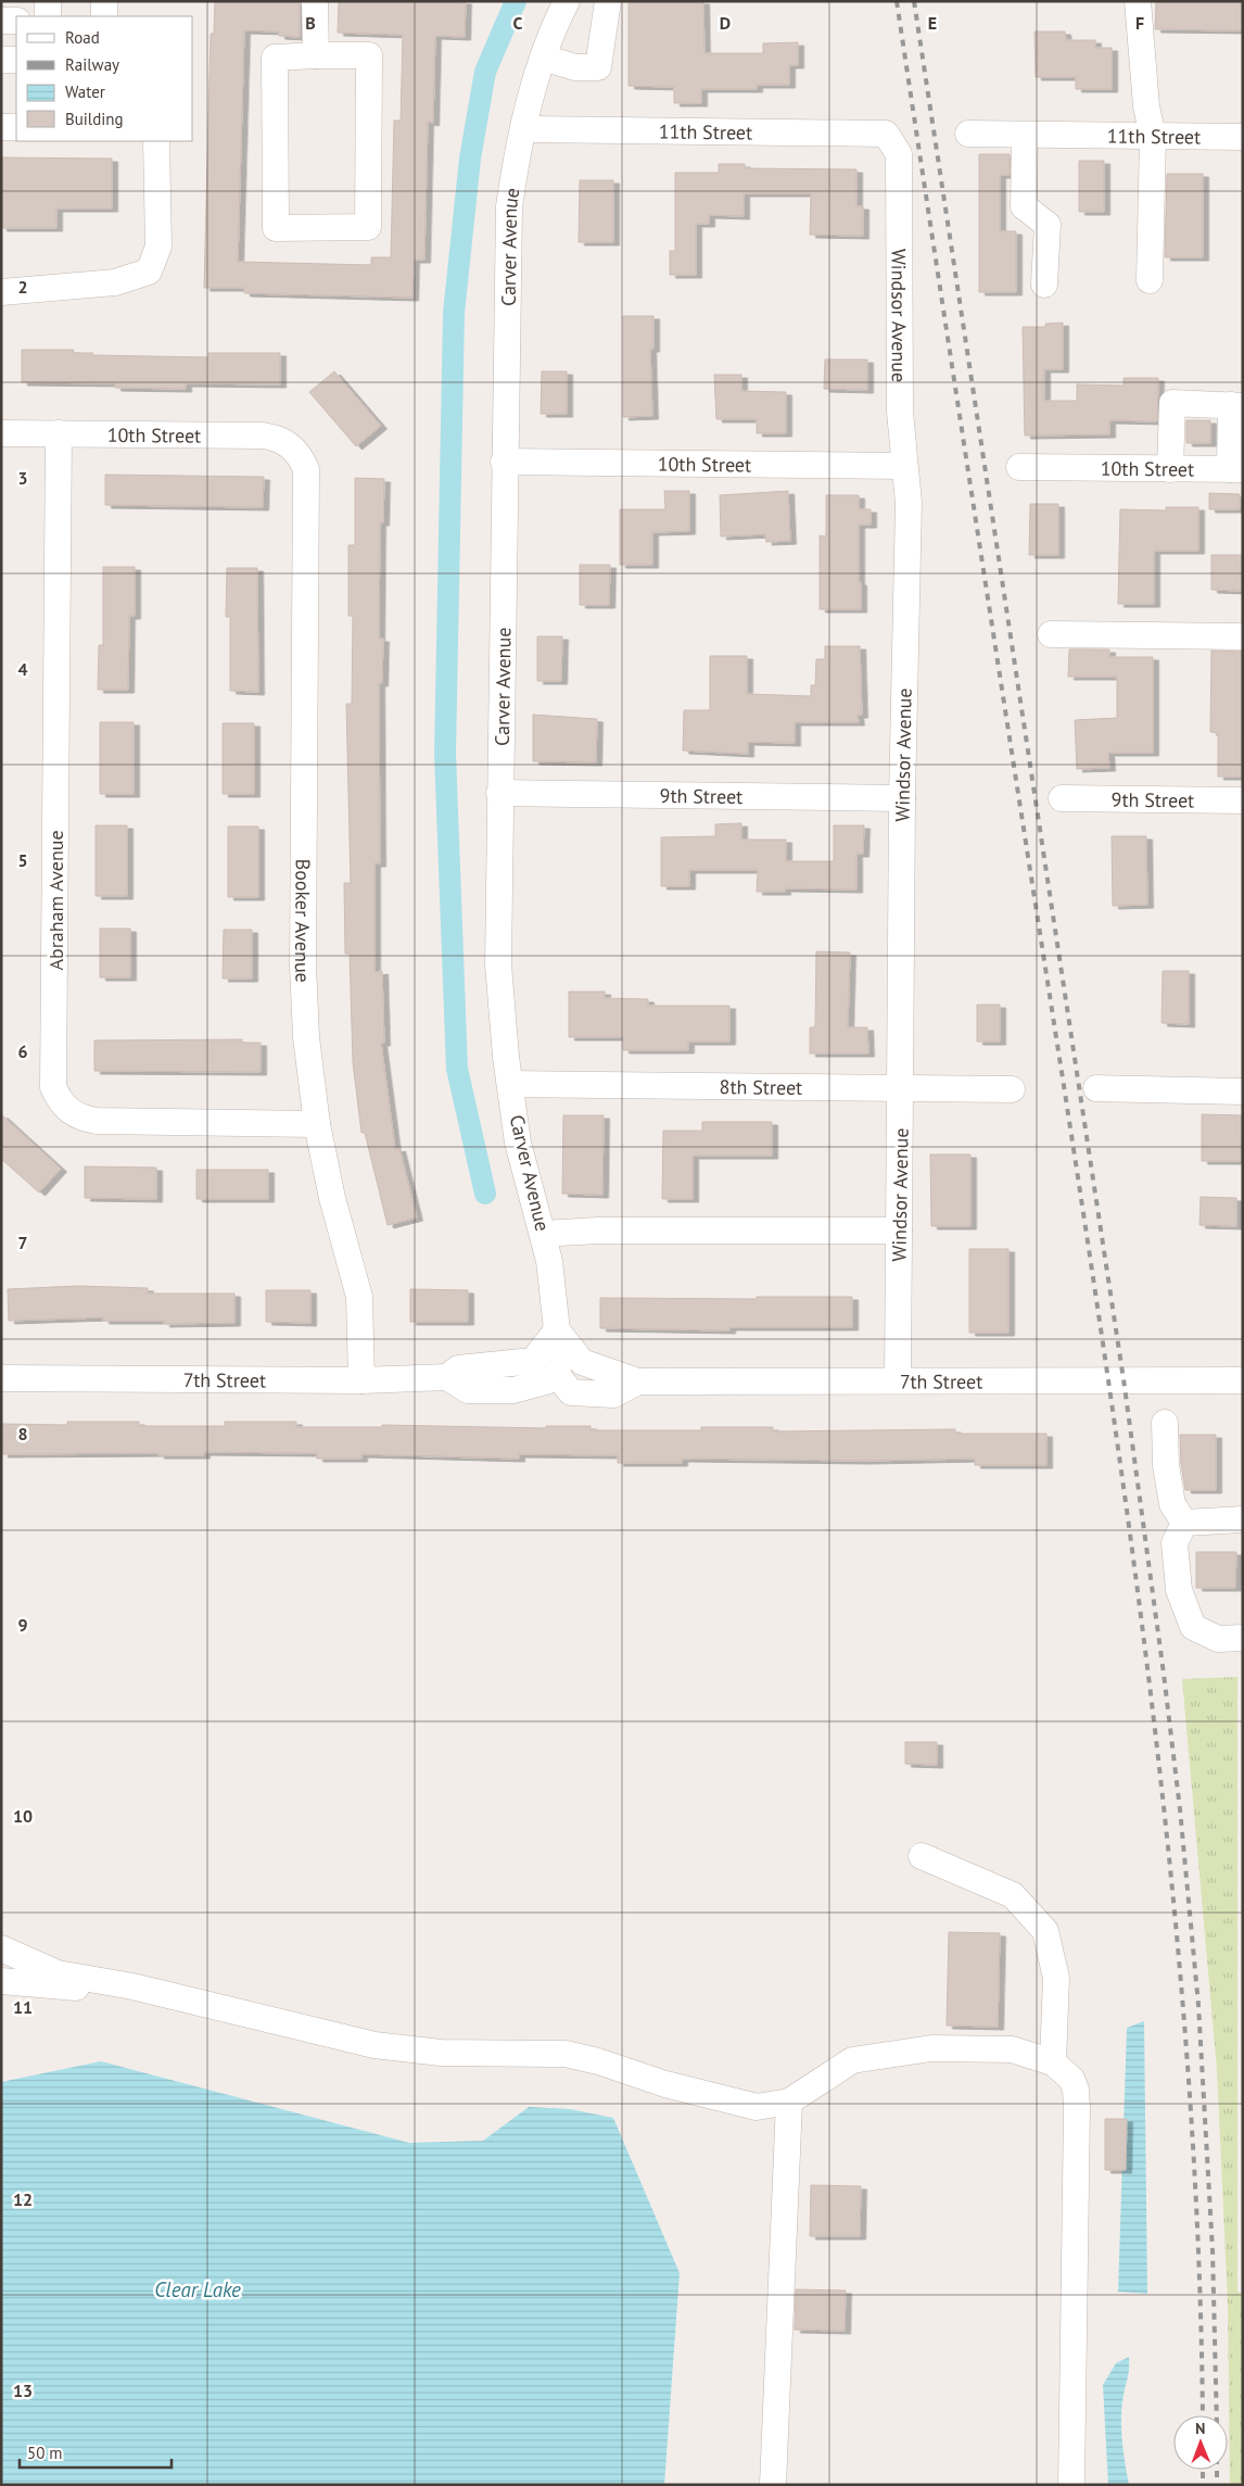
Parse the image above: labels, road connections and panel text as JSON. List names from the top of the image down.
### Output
{
  "streets": {
    "street": [
      "11th Street",
      "Carver Avenue",
      "Windsor Avenue",
      "10th Street",
      "9th Street",
      "Abraham Avenue",
      "Booker Avenue",
      "8th Street",
      "7th Street"
    ]
  },
  "crossings": [
    ["11th Street", "Carver Avenue"],
    ["11th Street", "Windsor Avenue"],
    ["Carver Avenue", "10th Street"],
    ["Carver Avenue", "9th Street"],
    ["Carver Avenue", "8th Street"],
    ["Carver Avenue", "7th Street"],
    ["Windsor Avenue", "10th Street"],
    ["Windsor Avenue", "9th Street"],
    ["Windsor Avenue", "8th Street"],
    ["Windsor Avenue", "7th Street"],
    ["10th Street", "Abraham Avenue"],
    ["10th Street", "Booker Avenue"],
    ["Abraham Avenue", "Booker Avenue"],
    ["Booker Avenue", "7th Street"]
  ],
  "water": ["Clear Lake"],
  "legend": [
    "Road",
    "Railway",
    "Water",
    "Building"
  ],
  "scale_bar": "50 m",
  "north": "top",
  "grid": {
    "columns": [
      "B",
      "C",
      "D",
      "E",
      "F"
    ],
    "rows": [
      "2",
      "3",
      "4",
      "5",
      "6",
      "7",
      "8",
      "9",
      "10",
      "11",
      "12",
      "13"
    ]
  }
}
